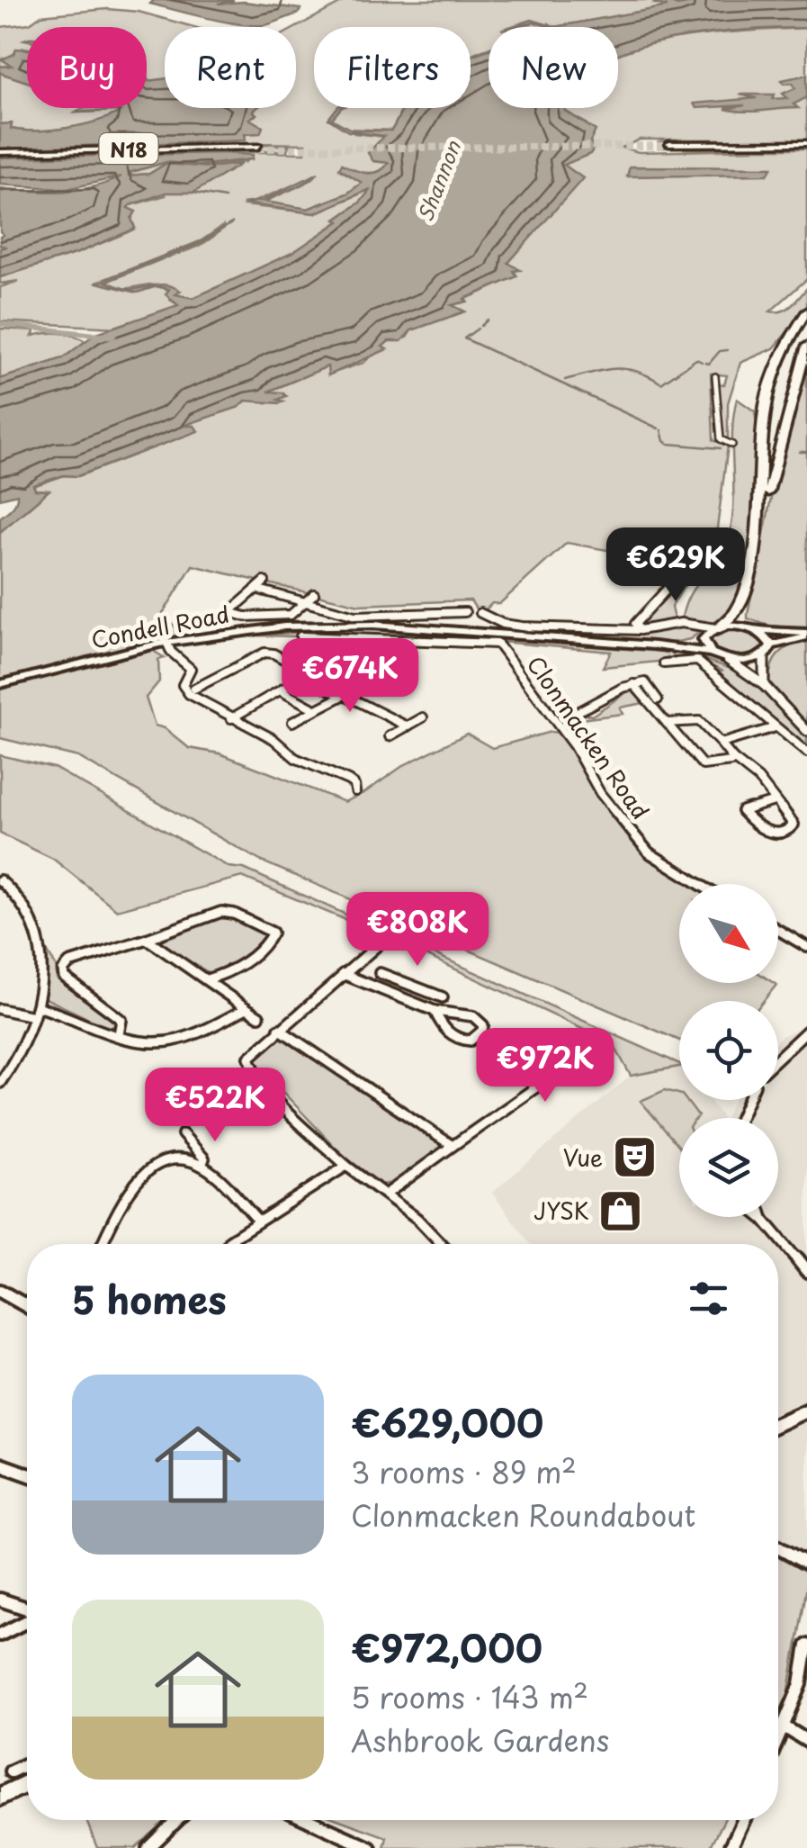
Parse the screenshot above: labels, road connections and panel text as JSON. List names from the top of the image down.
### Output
{
  "streets": {
    "highway": ["N18"],
    "main road": ["Condell Road"],
    "street": ["Clonmacken Road"]
  },
  "crossings": [
    ["Condell Road", "Clonmacken Road"]
  ],
  "water": ["Shannon"],
  "places": {
    "theatre": ["Vue"],
    "shop": ["JYSK"]
  },
  "north": "bottom right",
  "page": {
    "chip": [
      "Buy",
      "Rent",
      "Filters",
      "New"
    ],
    "price": [
      "€629K",
      "€674K",
      "€808K",
      "€972K",
      "€522K"
    ],
    "heading": "5 homes",
    "list": [
      {
        "name": "€629,000",
        "note": "3 rooms · 89 m² · Clonmacken Roundabout"
      },
      {
        "name": "€972,000",
        "note": "5 rooms · 143 m² · Ashbrook Gardens"
      }
    ]
  }
}
